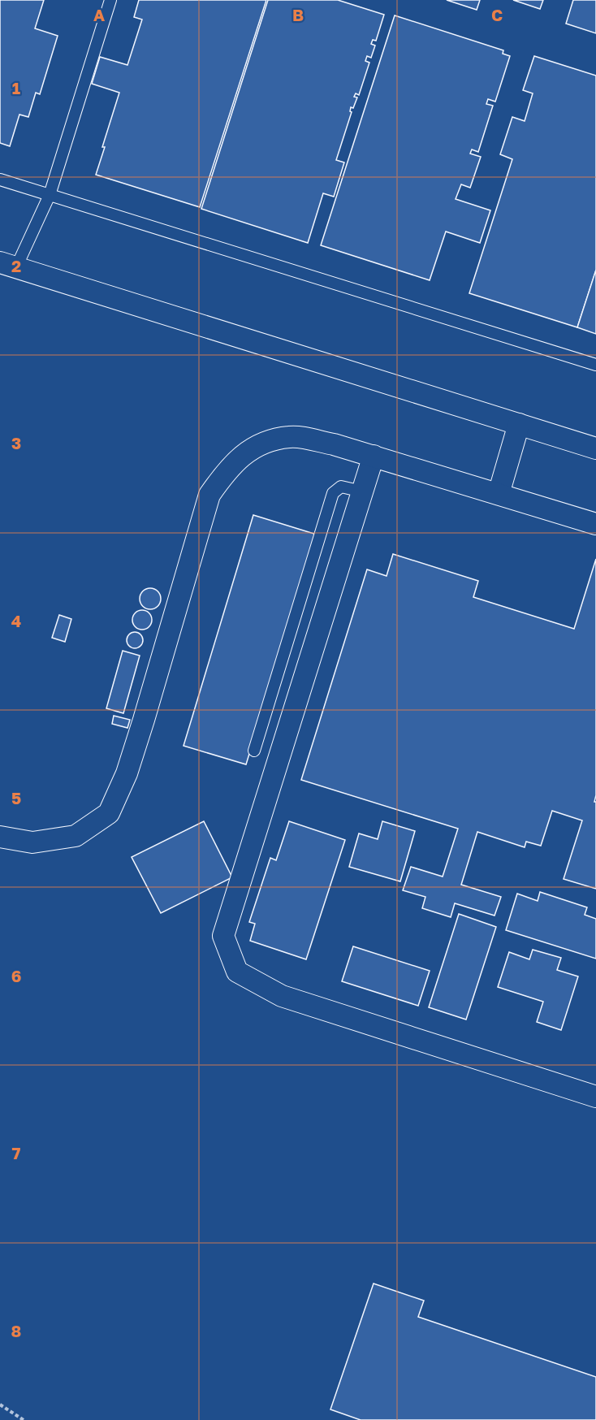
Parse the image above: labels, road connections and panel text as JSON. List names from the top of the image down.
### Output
{
  "grid": {
    "columns": ["A", "B", "C"],
    "rows": [
      "1",
      "2",
      "3",
      "4",
      "5",
      "6",
      "7",
      "8"
    ]
  }
}
